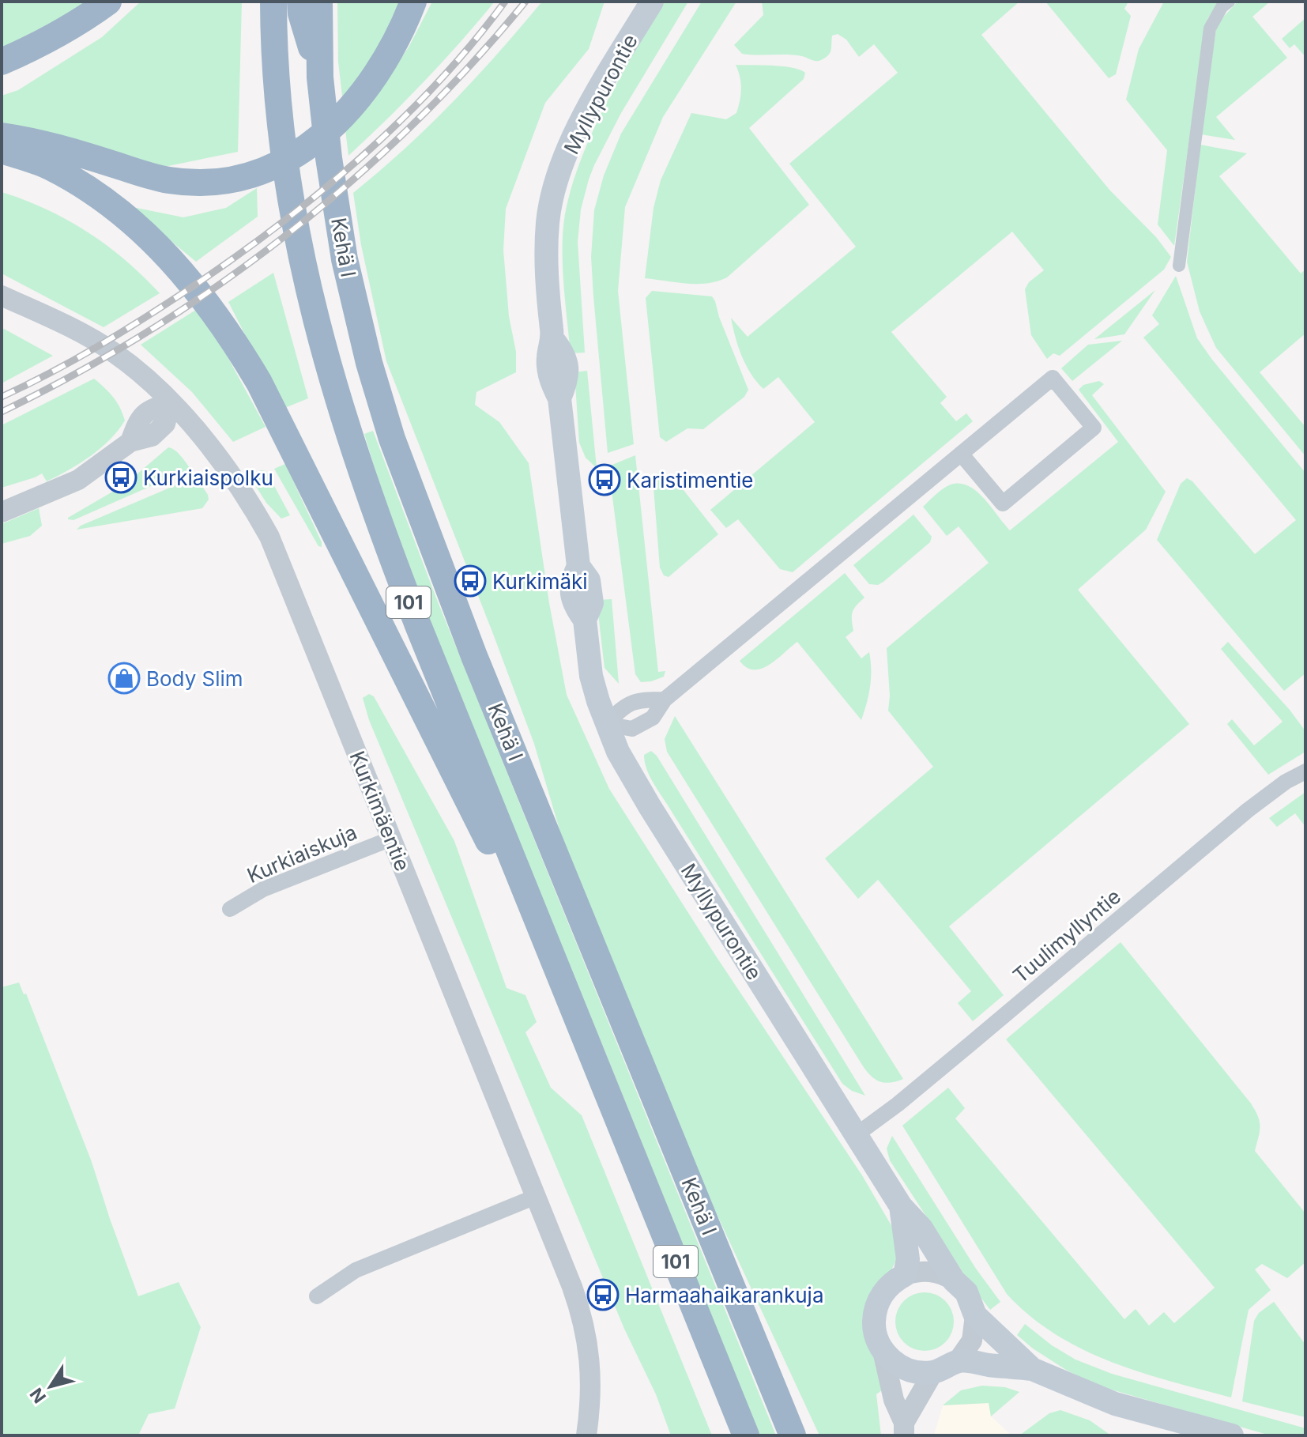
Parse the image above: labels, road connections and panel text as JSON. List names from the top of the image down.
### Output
{
  "streets": {
    "highway": ["Kehä I", "101"],
    "main road": ["Myllypurontie"],
    "street": ["Kurkimäentie", "Kurkiaiskuja", "Tuulimyllyntie"]
  },
  "crossings": [
    ["Myllypurontie", "Tuulimyllyntie"],
    ["Kurkimäentie", "Kurkiaiskuja"]
  ],
  "places": {
    "bus stop": [
      "Kurkiaispolku",
      "Karistimentie",
      "Kurkimäki",
      "Harmaahaikarankuja"
    ],
    "shop": ["Body Slim"]
  },
  "north": "bottom left"
}
